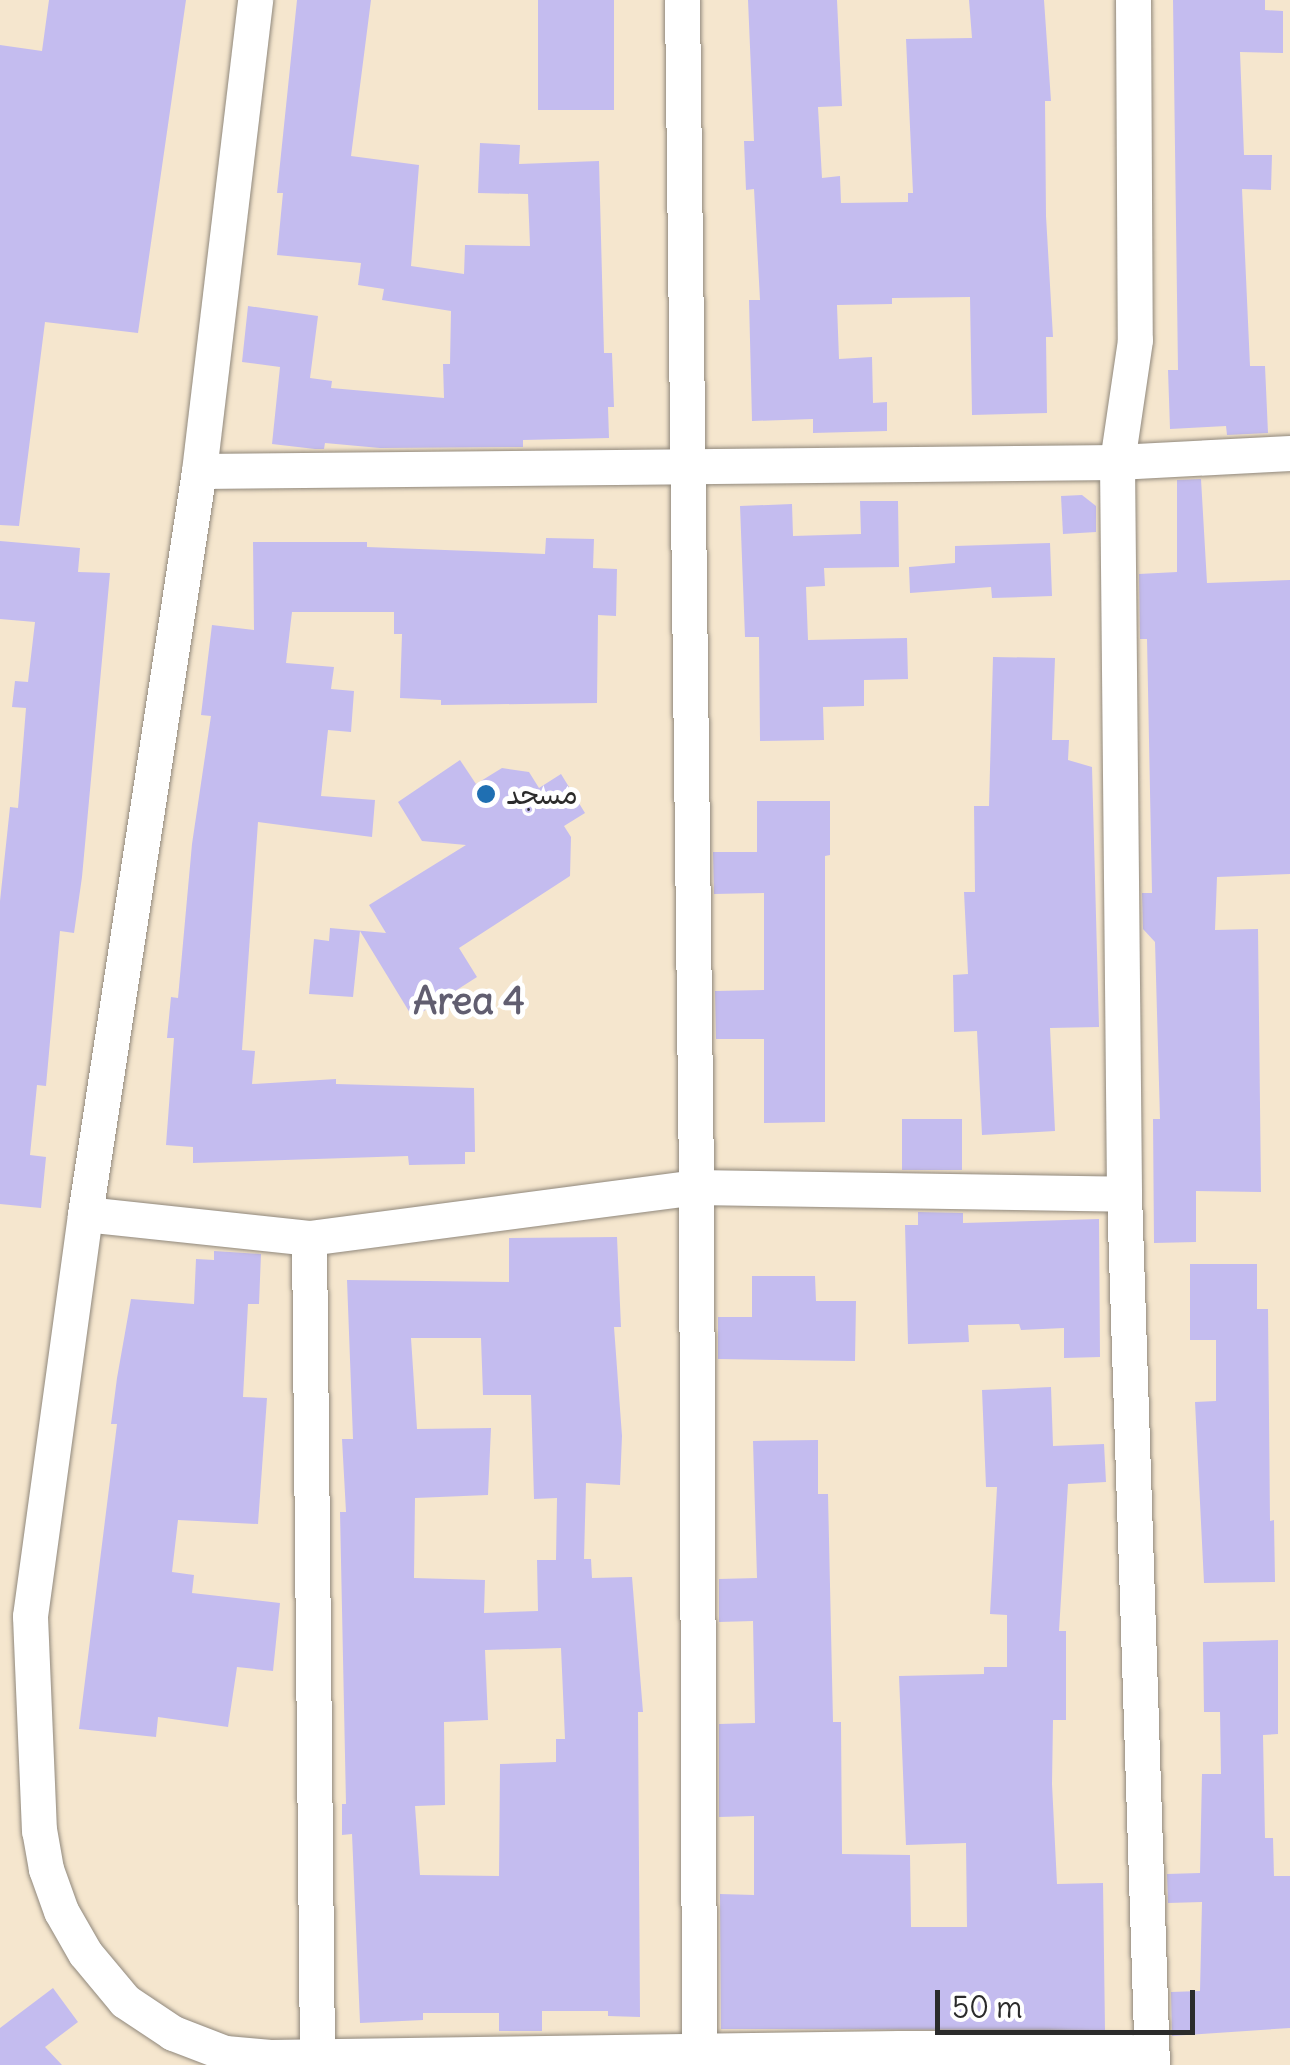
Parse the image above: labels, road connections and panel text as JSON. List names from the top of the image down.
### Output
{
  "districts": ["Area 4"],
  "places": ["مسجد"],
  "scale_bar": "50 m"
}
